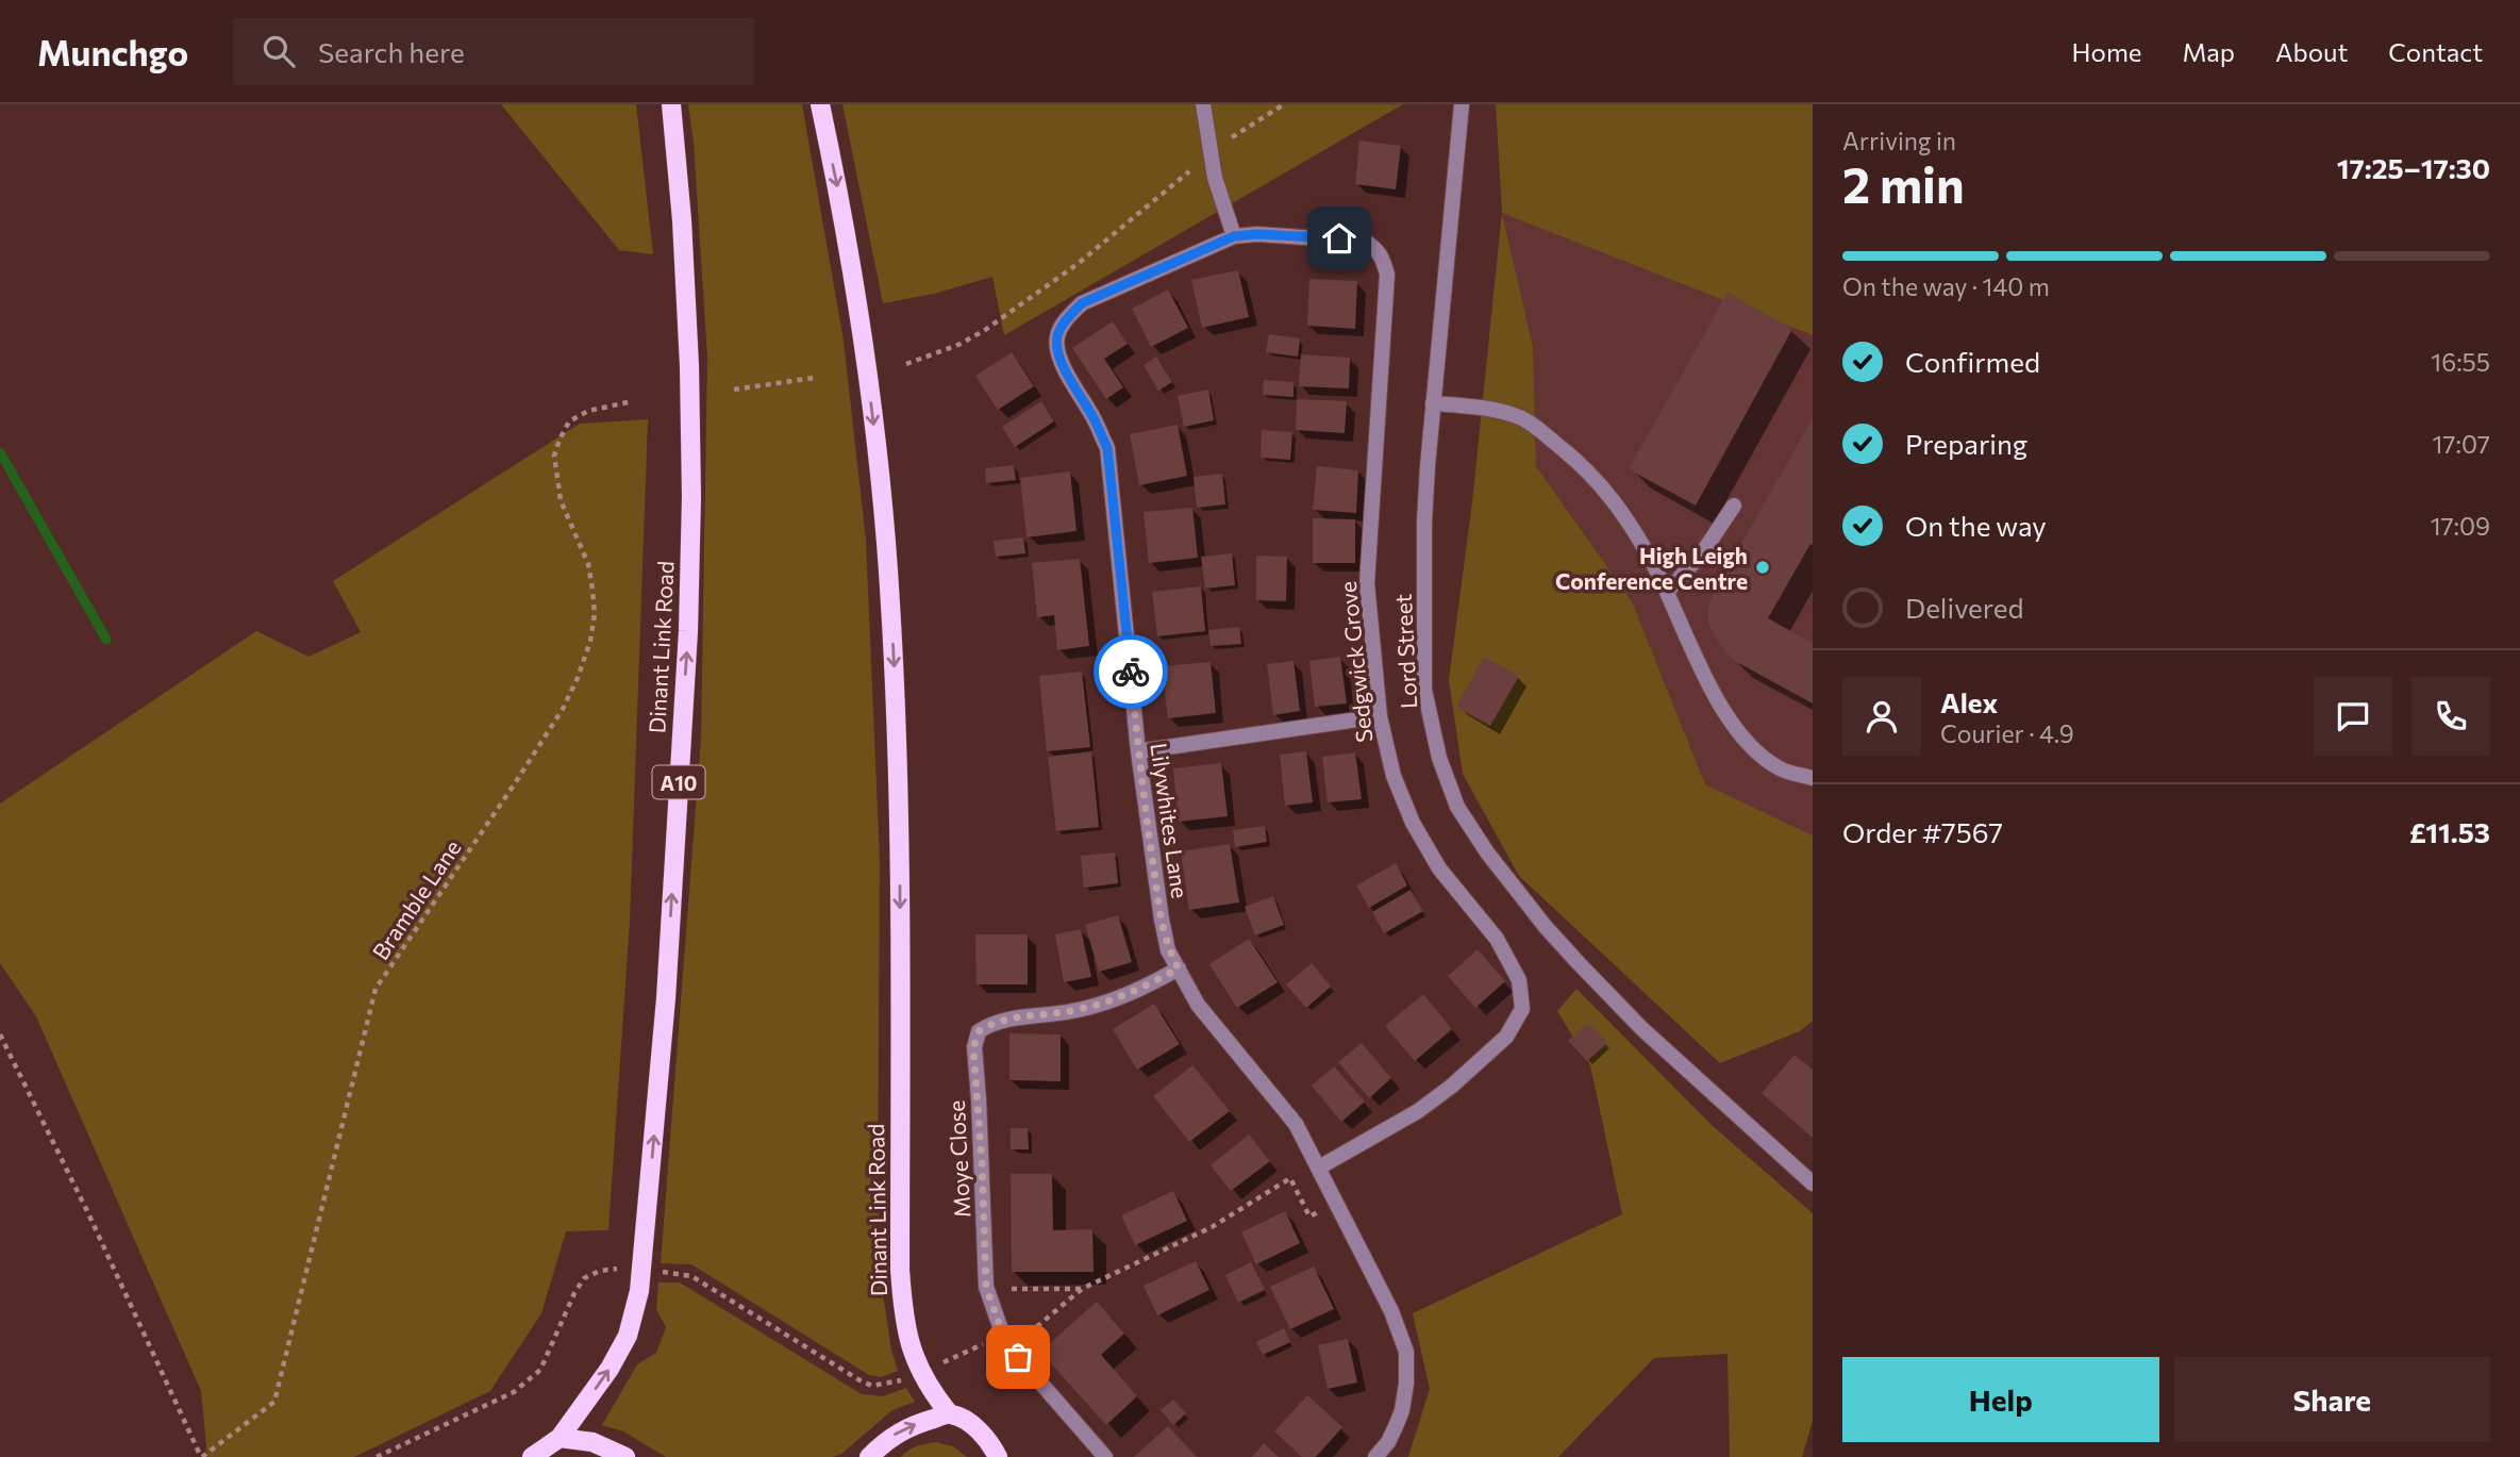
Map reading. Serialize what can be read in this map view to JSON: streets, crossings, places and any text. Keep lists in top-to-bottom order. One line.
{"streets":{"main road":["Dinant Link Road","A10"],"street":["Lord Street","Sedgwick Grove","Lilywhites Lane","Moye Close"],"path":["Bramble Lane"]},"crossings":[["Sedgwick Grove","Lilywhites Lane"],["Lilywhites Lane","Moye Close"]],"places":["High Leigh Conference Centre"],"page":{"header":"Munchgo","search":"Search here","nav":["Home","Map","About","Contact"],"heading":["2 min","Arriving in","17:25–17:30"],"panel":["Alex","Courier · 4.9","Order #7567","£11.53"],"bar":"On the way · 140 m","list":[["Confirmed","16:55"],["Preparing","17:07"],["On the way","17:09"],"Delivered"],"buttons":["Help","Share"]}}
